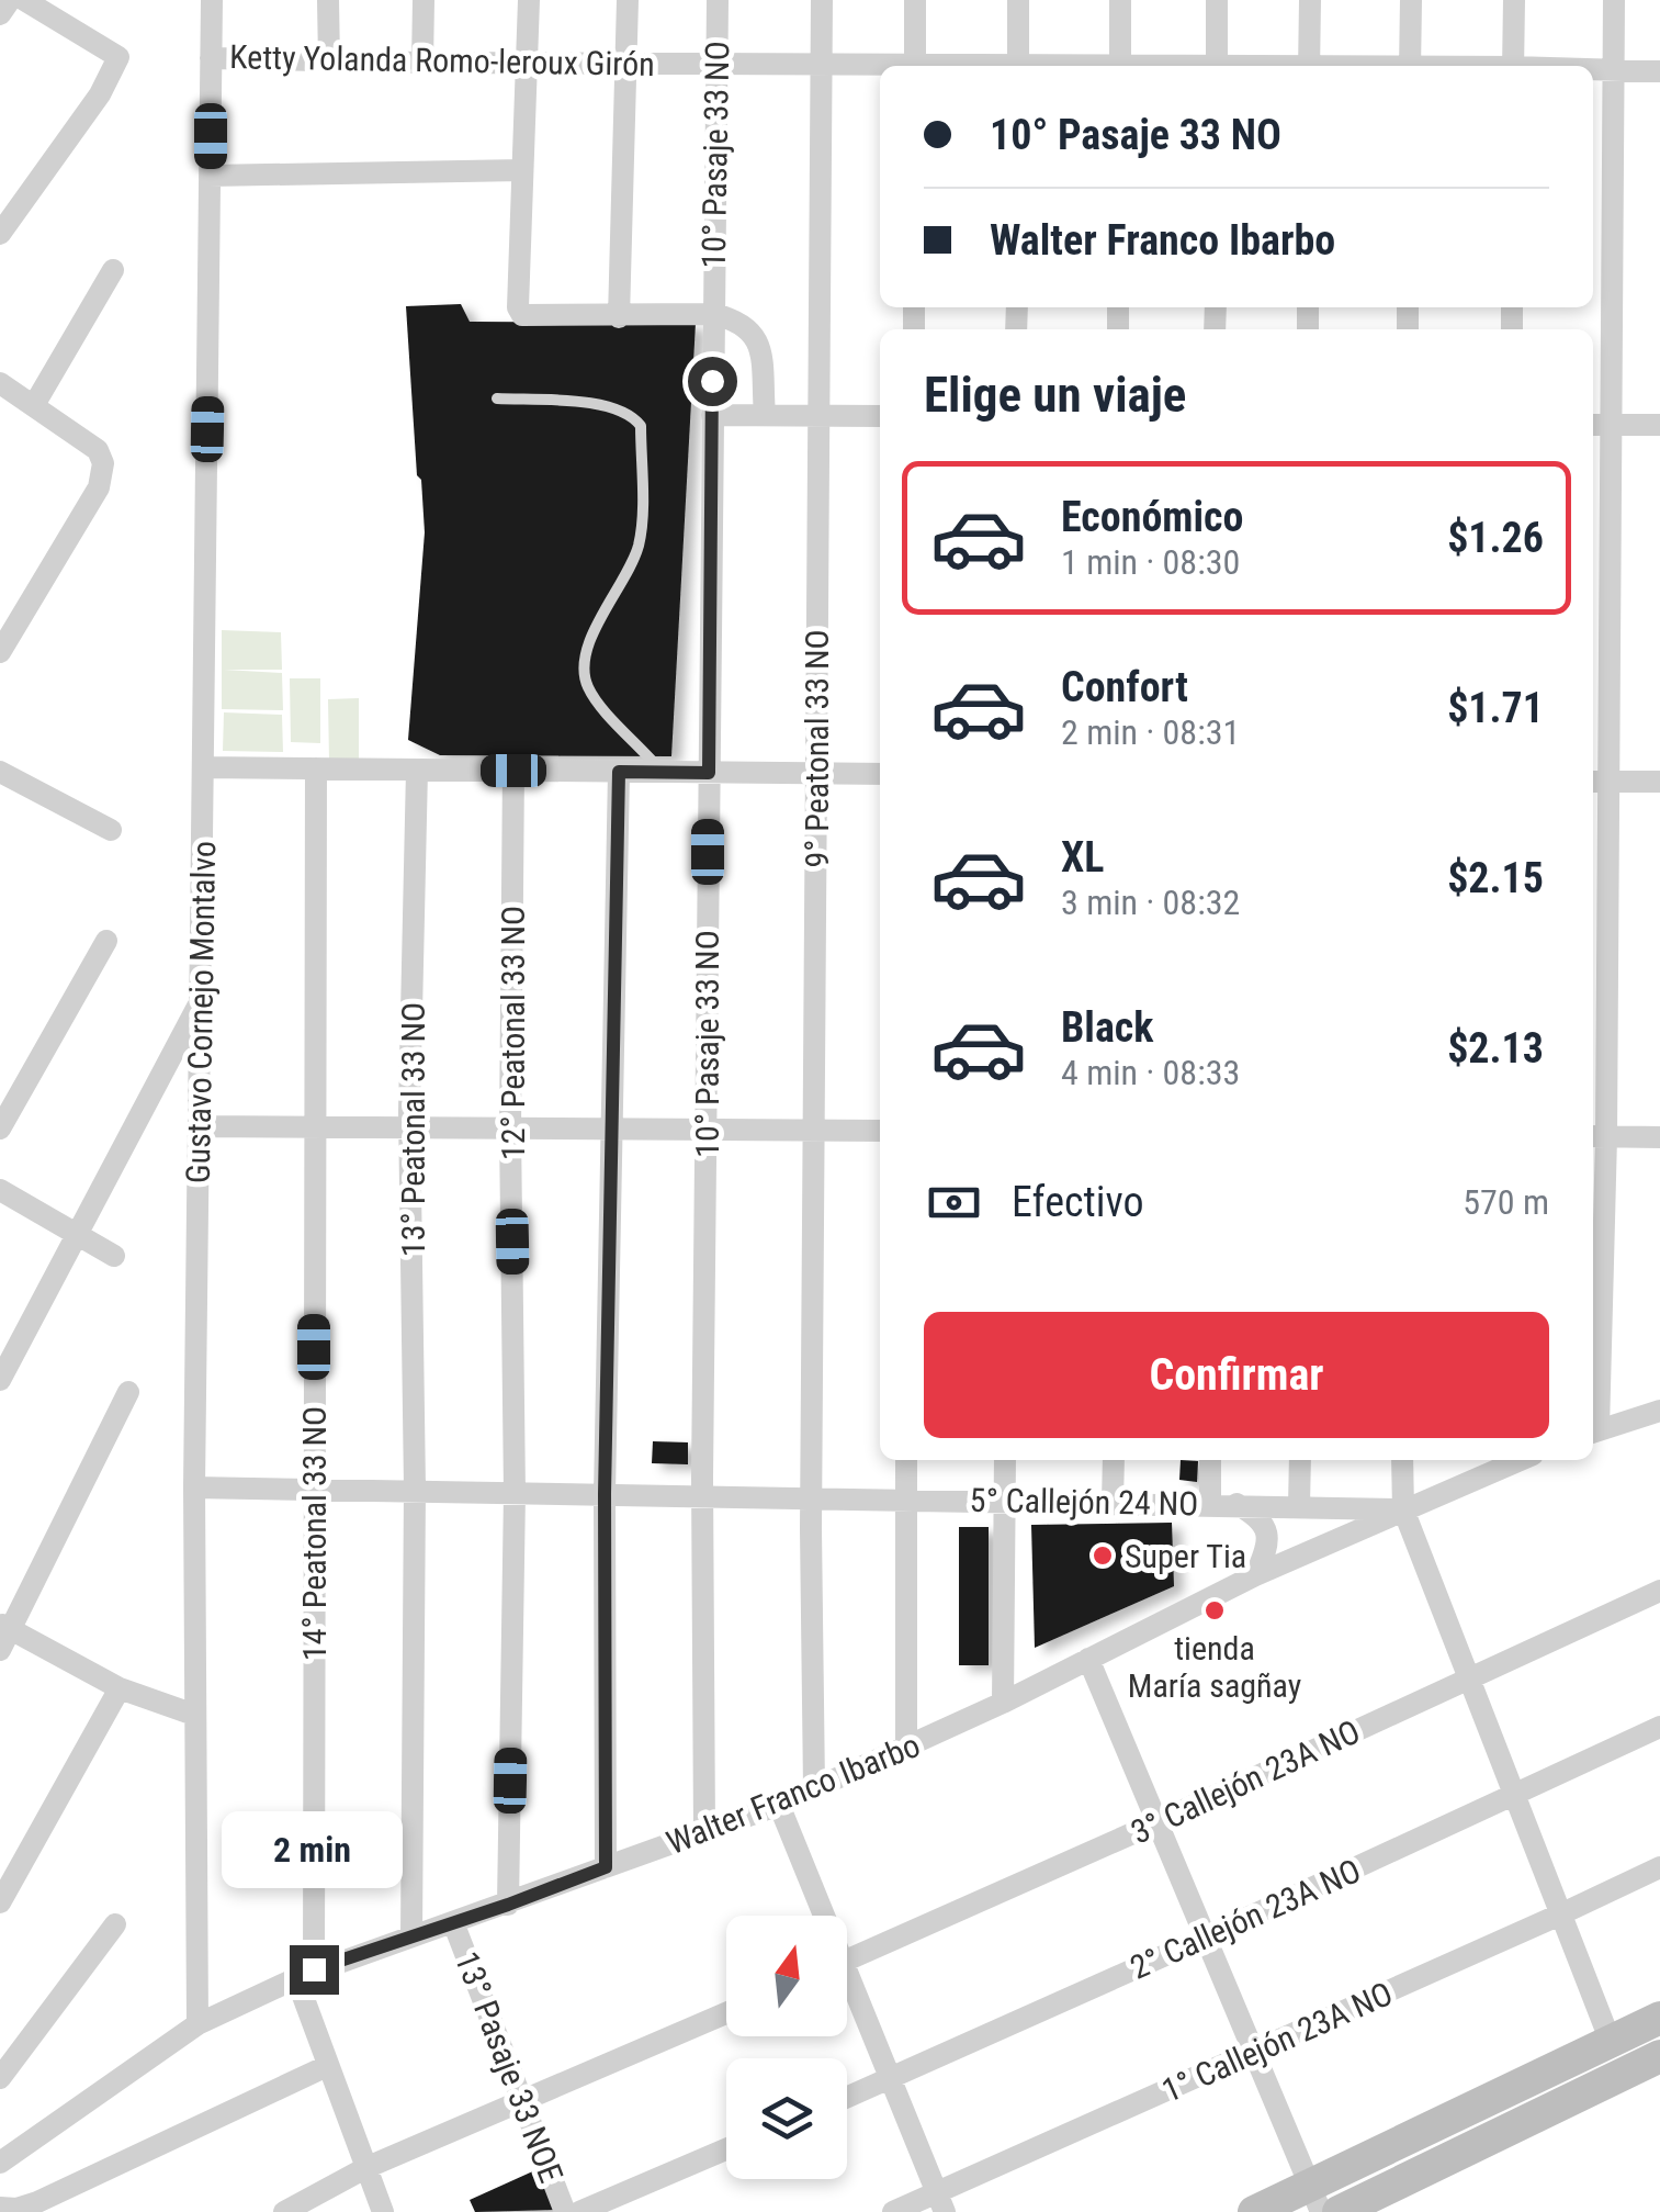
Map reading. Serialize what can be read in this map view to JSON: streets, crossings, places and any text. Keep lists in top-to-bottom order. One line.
{"streets":{"street":["Ketty Yolanda Romo-leroux Girón","10° Pasaje 33 NO","9° Peatonal 33 NO","Gustavo Cornejo Montalvo","12° Peatonal 33 NO","13° Peatonal 33 NO","5° Callejón 24 NO","14° Peatonal 33 NO","3° Callejón 23A NO","Walter Franco Ibarbo","2° Callejón 23A NO","1° Callejón 23A NO","13° Pasaje 33 NOE"]},"crossings":[["Ketty Yolanda Romo-leroux Girón","10° Pasaje 33 NO"],["Ketty Yolanda Romo-leroux Girón","9° Peatonal 33 NO"],["Ketty Yolanda Romo-leroux Girón","Gustavo Cornejo Montalvo"],["10° Pasaje 33 NO","5° Callejón 24 NO"],["10° Pasaje 33 NO","Walter Franco Ibarbo"],["9° Peatonal 33 NO","5° Callejón 24 NO"],["9° Peatonal 33 NO","Walter Franco Ibarbo"],["Gustavo Cornejo Montalvo","5° Callejón 24 NO"],["Gustavo Cornejo Montalvo","Walter Franco Ibarbo"],["12° Peatonal 33 NO","5° Callejón 24 NO"],["12° Peatonal 33 NO","Walter Franco Ibarbo"],["13° Peatonal 33 NO","5° Callejón 24 NO"],["13° Peatonal 33 NO","Walter Franco Ibarbo"],["5° Callejón 24 NO","14° Peatonal 33 NO"],["5° Callejón 24 NO","Walter Franco Ibarbo"],["14° Peatonal 33 NO","Walter Franco Ibarbo"],["Walter Franco Ibarbo","13° Pasaje 33 NOE"]],"places":["Super Tia","tienda María sagñay"],"north":"top","page":{"banner":["10° Pasaje 33 NO","Walter Franco Ibarbo"],"heading":"Elige un viaje","list":[{"name":"Económico","note":"1 min · 08:30","value":"$1.26"},{"name":"Confort","note":"2 min · 08:31","value":"$1.71"},{"name":"XL","note":"3 min · 08:32","value":"$2.15"},{"name":"Black","note":"4 min · 08:33","value":"$2.13"}],"pay":["Efectivo","570 m"],"buttons":"Confirmar","bubble":"2 min"}}
